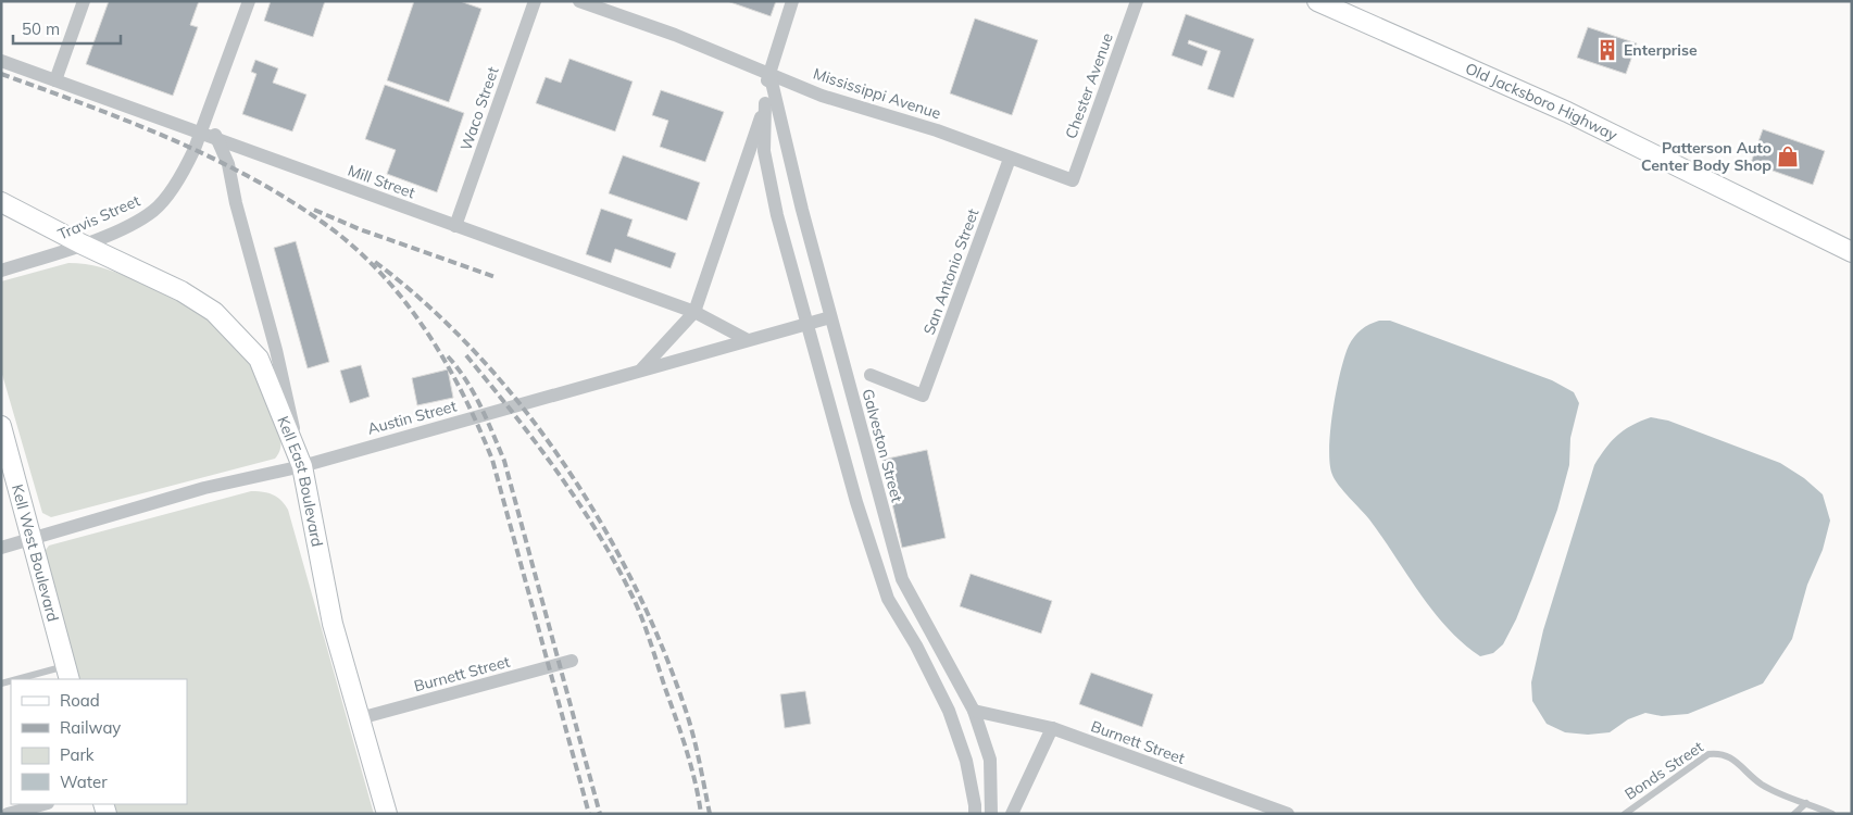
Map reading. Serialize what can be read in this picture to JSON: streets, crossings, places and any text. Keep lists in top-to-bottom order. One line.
{"streets":{"main road":["Old Jacksboro Highway","Kell East Boulevard","Kell West Boulevard"],"street":["Chester Avenue","Mississippi Avenue","Waco Street","Mill Street","Travis Street","San Antonio Street","Austin Street","Galveston Street","Burnett Street"],"lane":["Bonds Street"]},"crossings":[["Chester Avenue","Mississippi Avenue"],["Mississippi Avenue","San Antonio Street"],["Mississippi Avenue","Galveston Street"],["Waco Street","Mill Street"],["Mill Street","Travis Street"],["Mill Street","Austin Street"],["Travis Street","Kell East Boulevard"],["Austin Street","Galveston Street"],["Austin Street","Kell East Boulevard"],["Austin Street","Kell West Boulevard"],["Galveston Street","Burnett Street"],["Kell East Boulevard","Burnett Street"]],"places":{"building":["Enterprise"],"shop":["Patterson Auto Center Body Shop"]},"legend":["Road","Railway","Park","Water"],"scale_bar":"50 m"}
